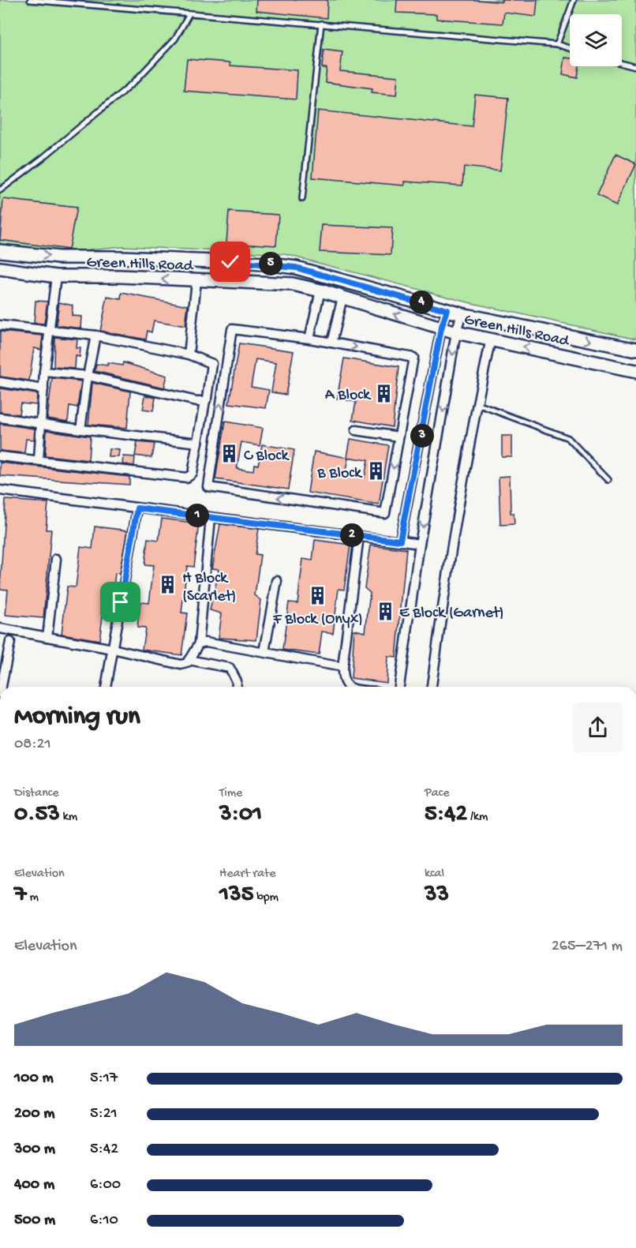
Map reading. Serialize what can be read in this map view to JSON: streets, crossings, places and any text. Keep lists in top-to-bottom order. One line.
{"streets":{"street":["Green Hills Road"]},"places":{"building":["A Block","C Block","B Block","H Block (Scarlet)","F Block (Onyx)","E Block (Garnet)"]},"page":{"pins":["5","4","3","1","2"],"heading":["Morning run","08:21"],"stats":[["Distance","0.53 km"],["Time","3:01"],["Pace","5:42 /km"],["Elevation","7 m"],["Heart rate","135 bpm"],["kcal","33"]],"chart":["Elevation","265–271 m"],"list":[{"name":"100 m","note":"5:17"},{"name":"200 m","note":"5:21"},{"name":"300 m","note":"5:42"},{"name":"400 m","note":"6:00"},{"name":"500 m","note":"6:10"}]}}
